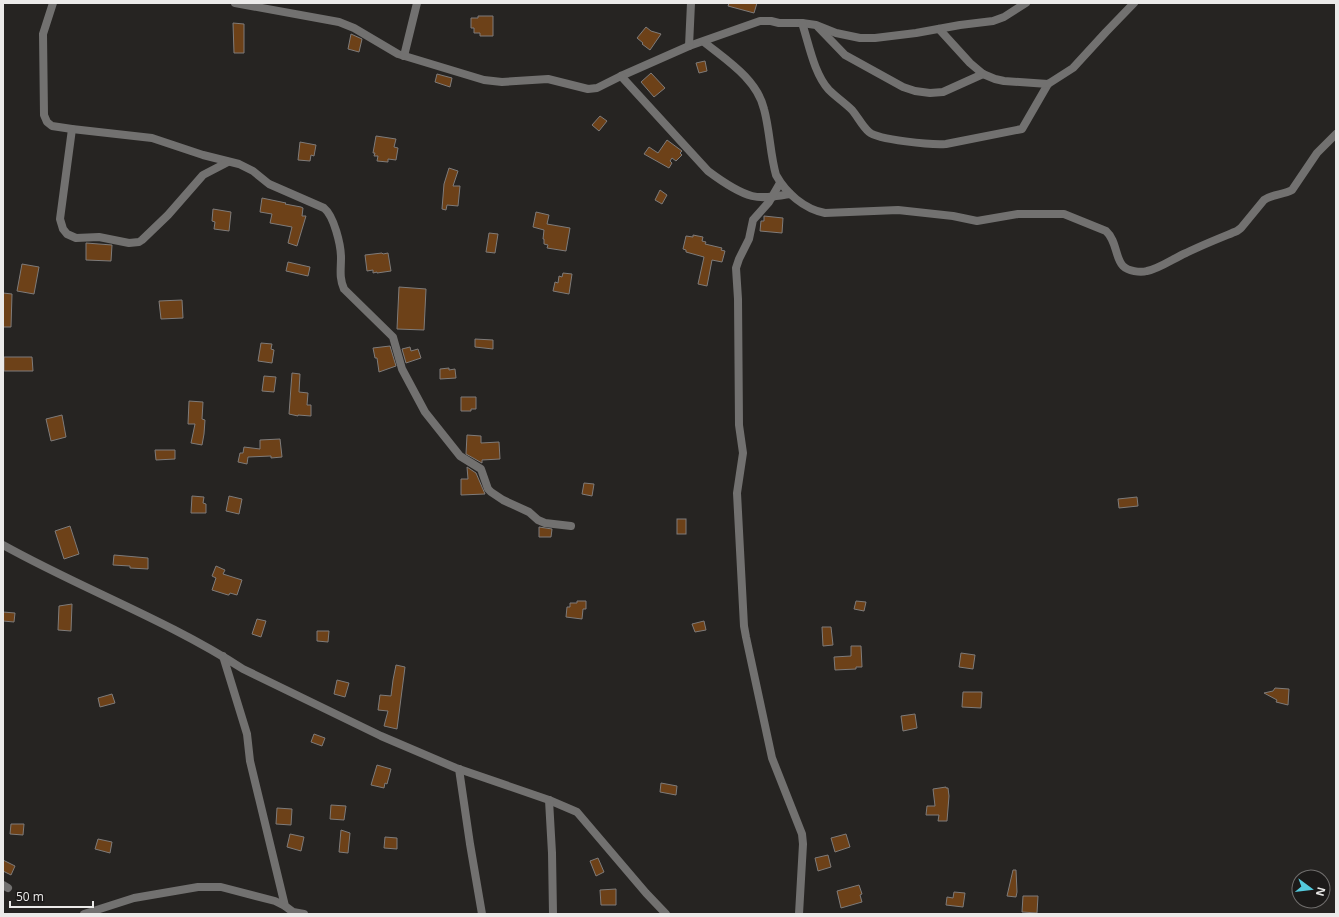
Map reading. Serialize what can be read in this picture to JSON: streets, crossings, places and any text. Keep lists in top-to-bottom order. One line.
{"scale_bar":"50 m","north":"right"}
